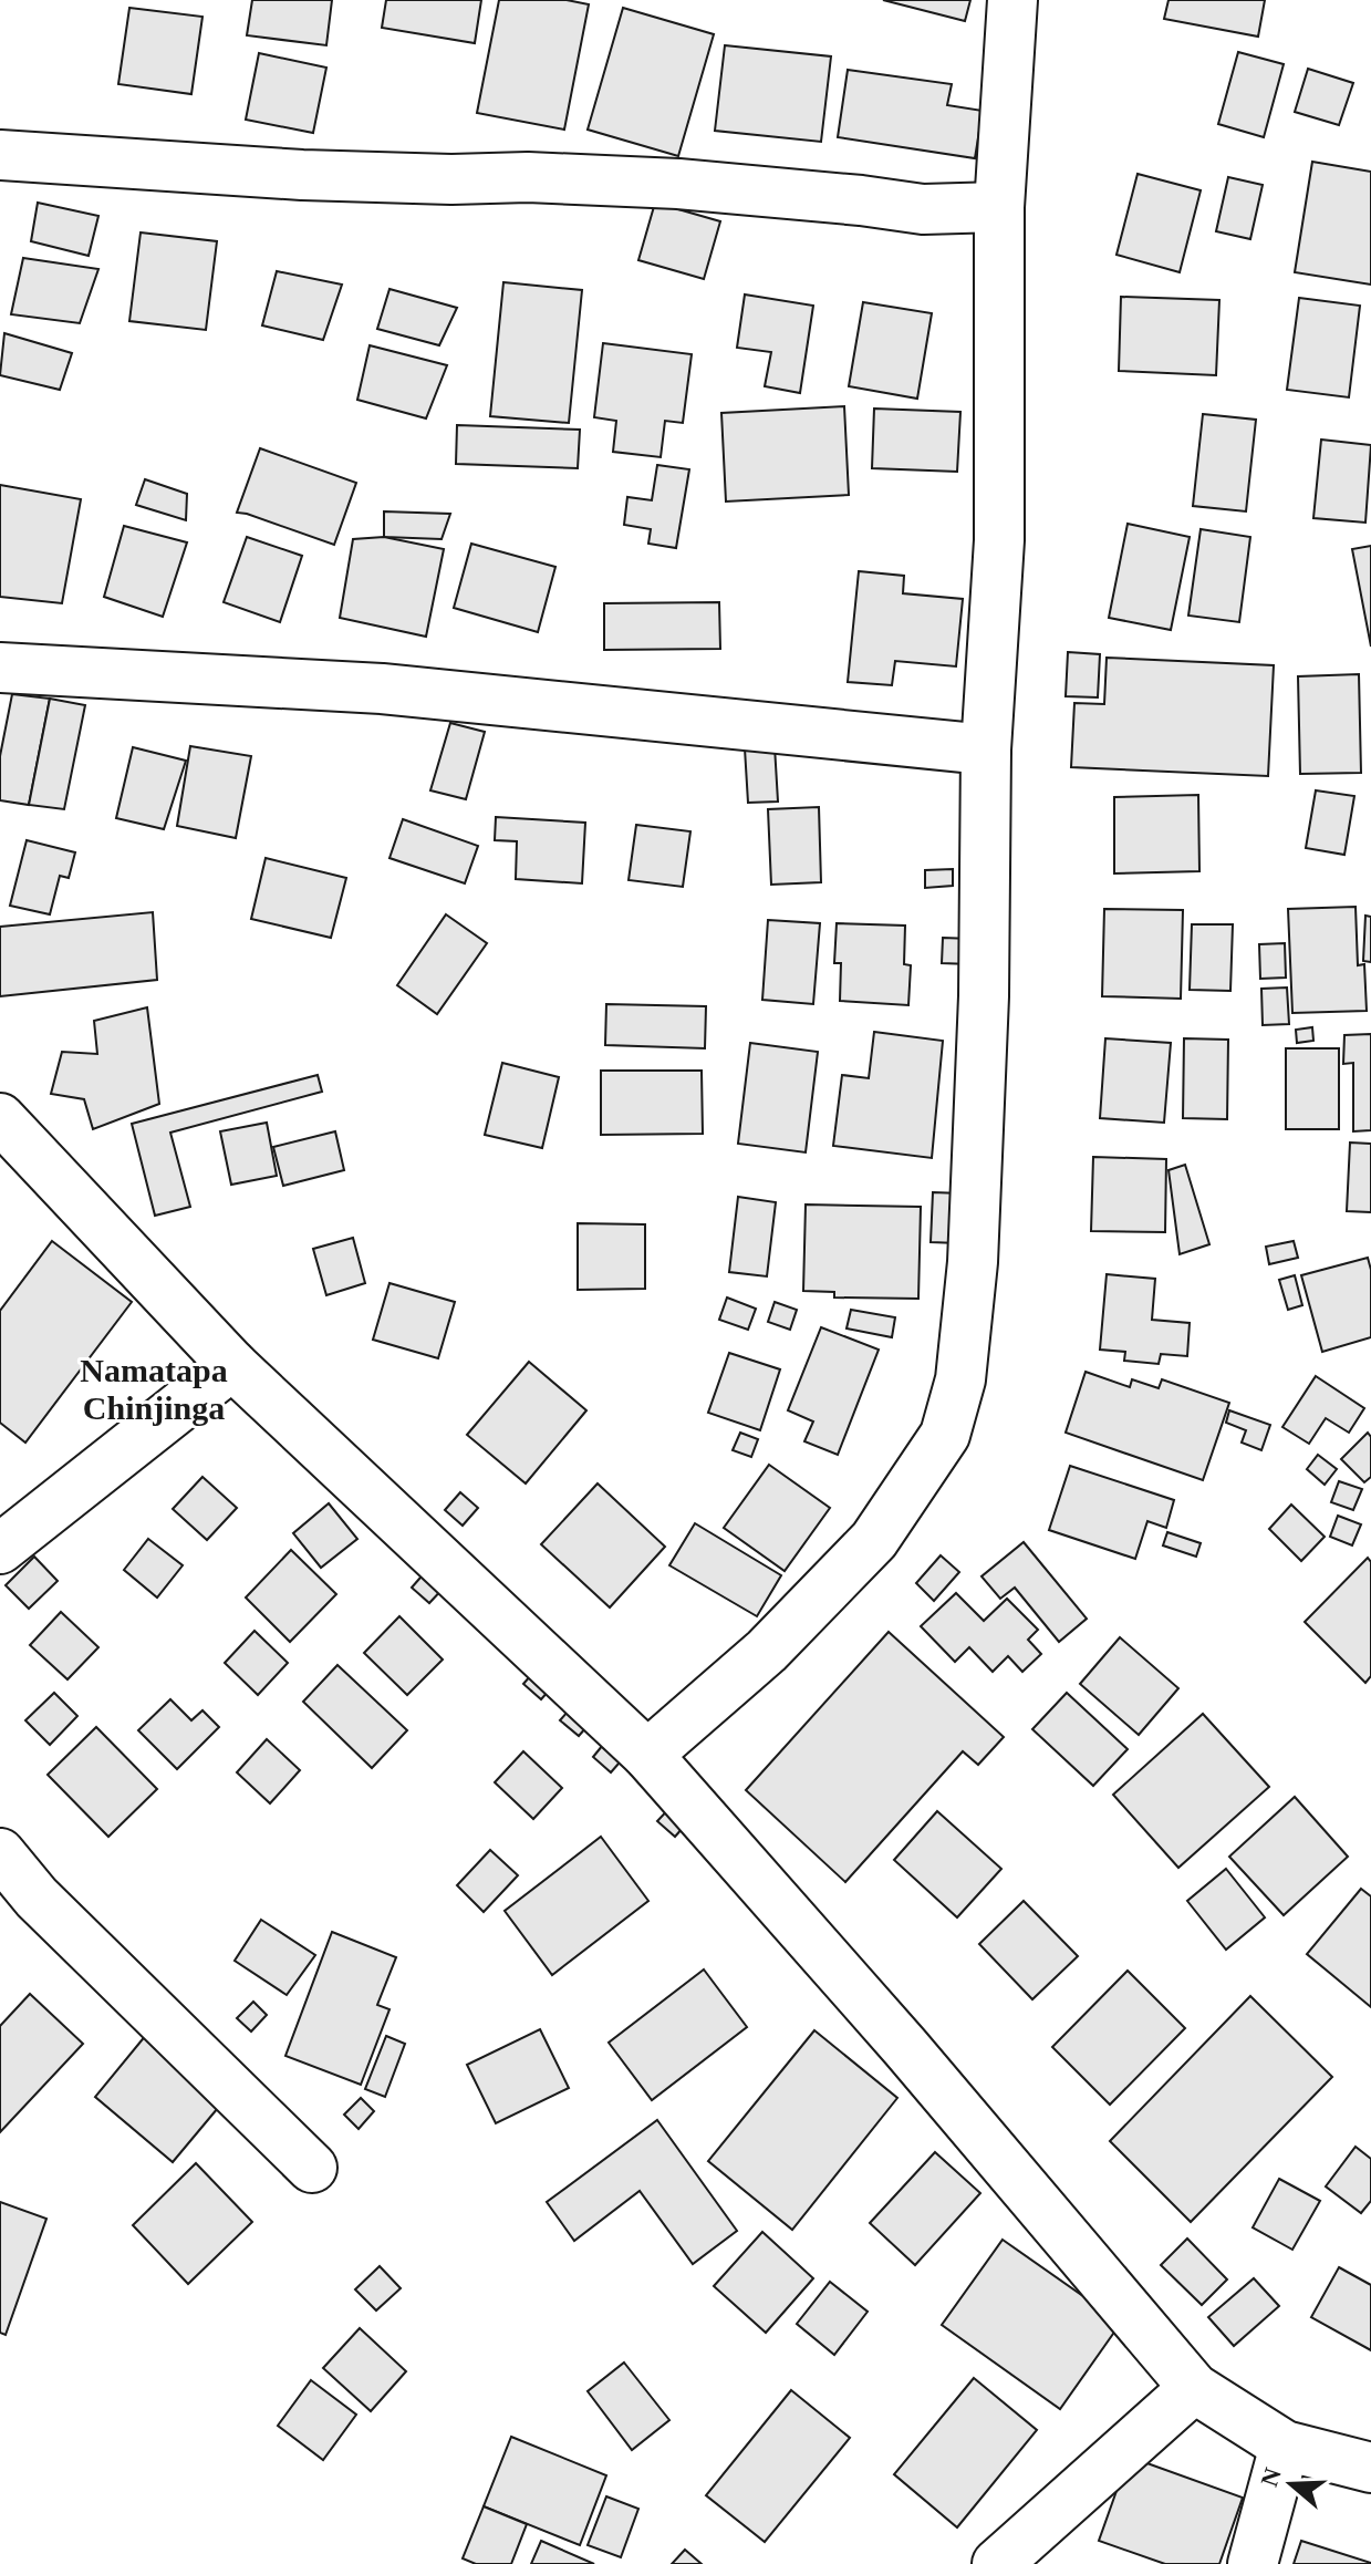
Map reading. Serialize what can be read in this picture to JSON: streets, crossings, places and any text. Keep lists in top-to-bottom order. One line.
{"districts":["Namatapa Chinjinga"],"north":"left"}
